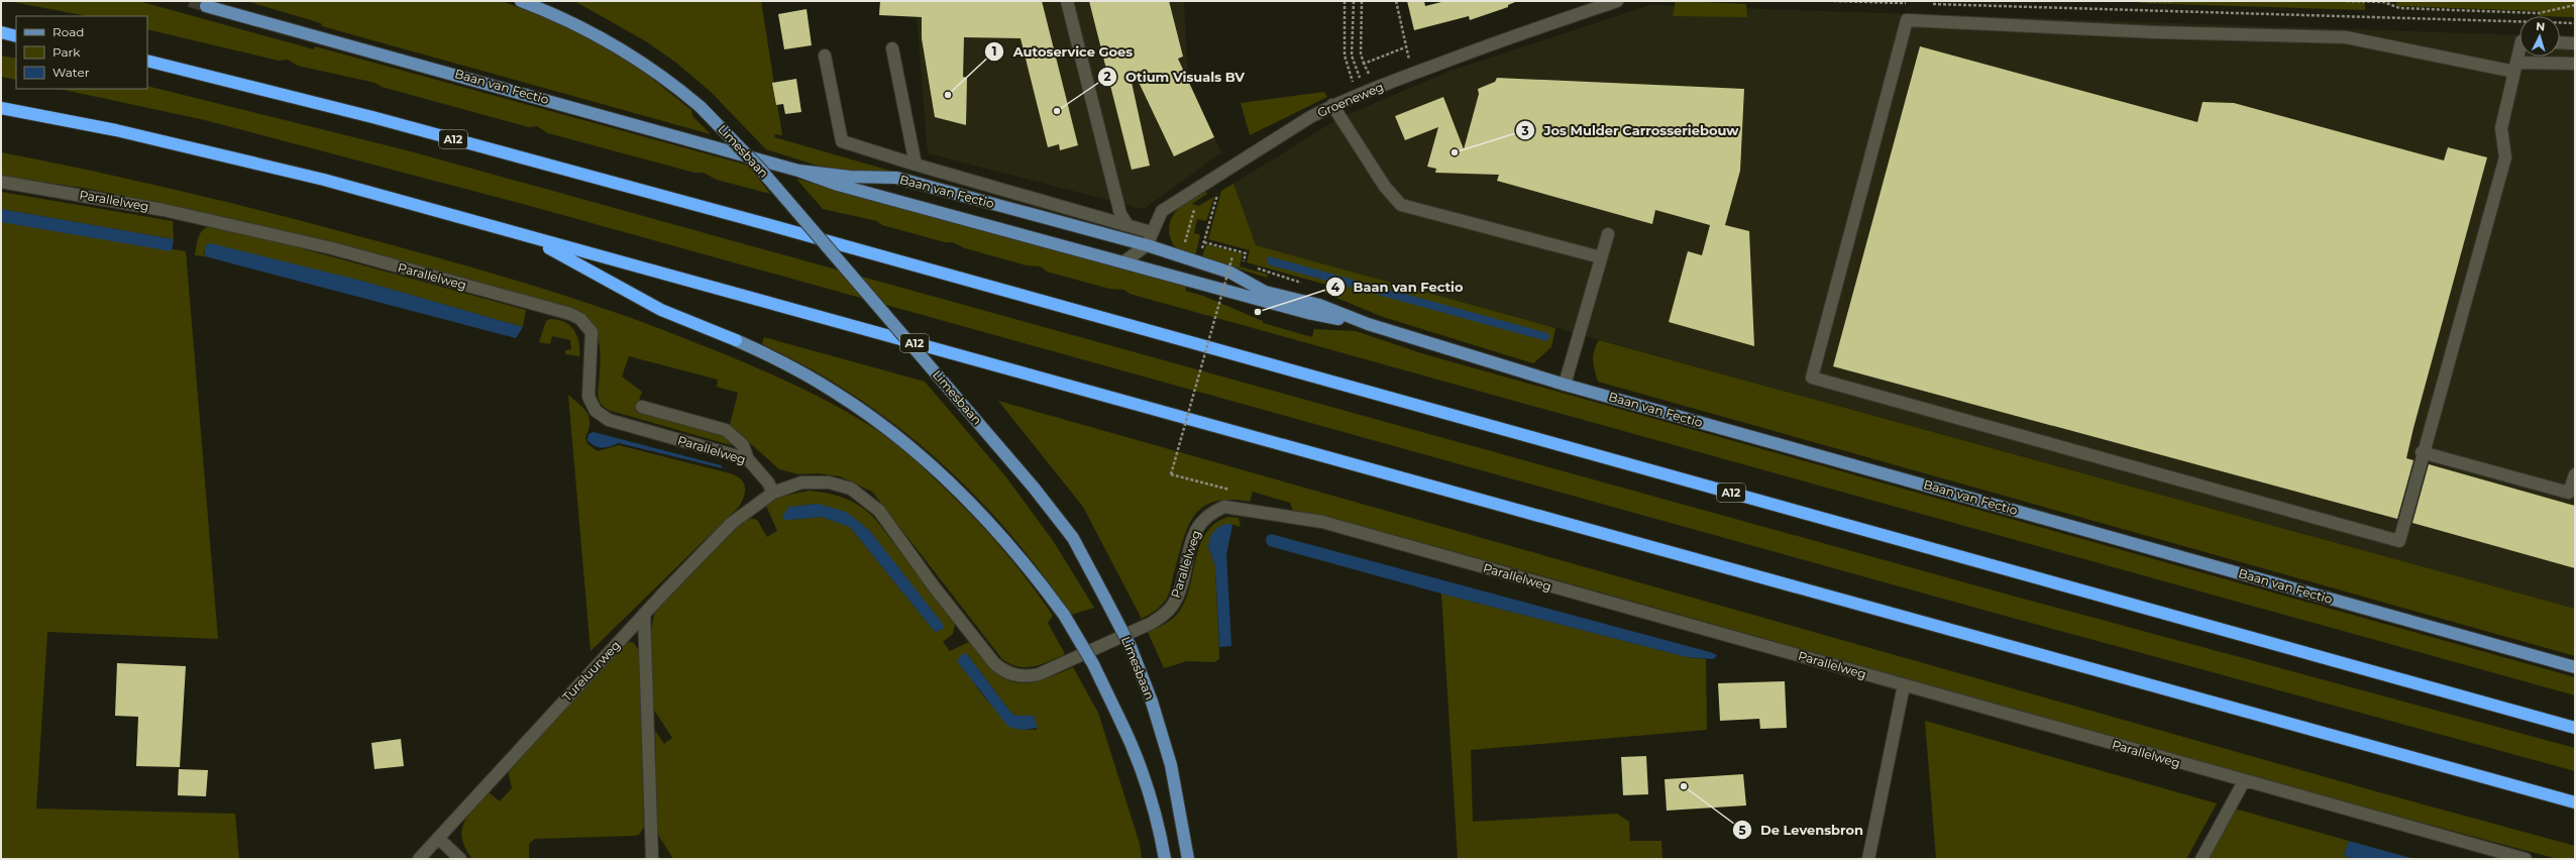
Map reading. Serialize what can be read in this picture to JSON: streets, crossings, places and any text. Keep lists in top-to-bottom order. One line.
{"streets":{"highway":["A12"],"main road":["Baan van Fectio","Limesbaan"],"street":["Groeneweg","Parallelweg","Tureluurweg"]},"crossings":[["Baan van Fectio","Groeneweg"],["Parallelweg","Tureluurweg"]],"places":["Autoservice Goes","Otium Visuals BV","Jos Mulder Carrosseriebouw","Baan van Fectio","De Levensbron"],"legend":["Road","Park","Water"],"north":"top"}
